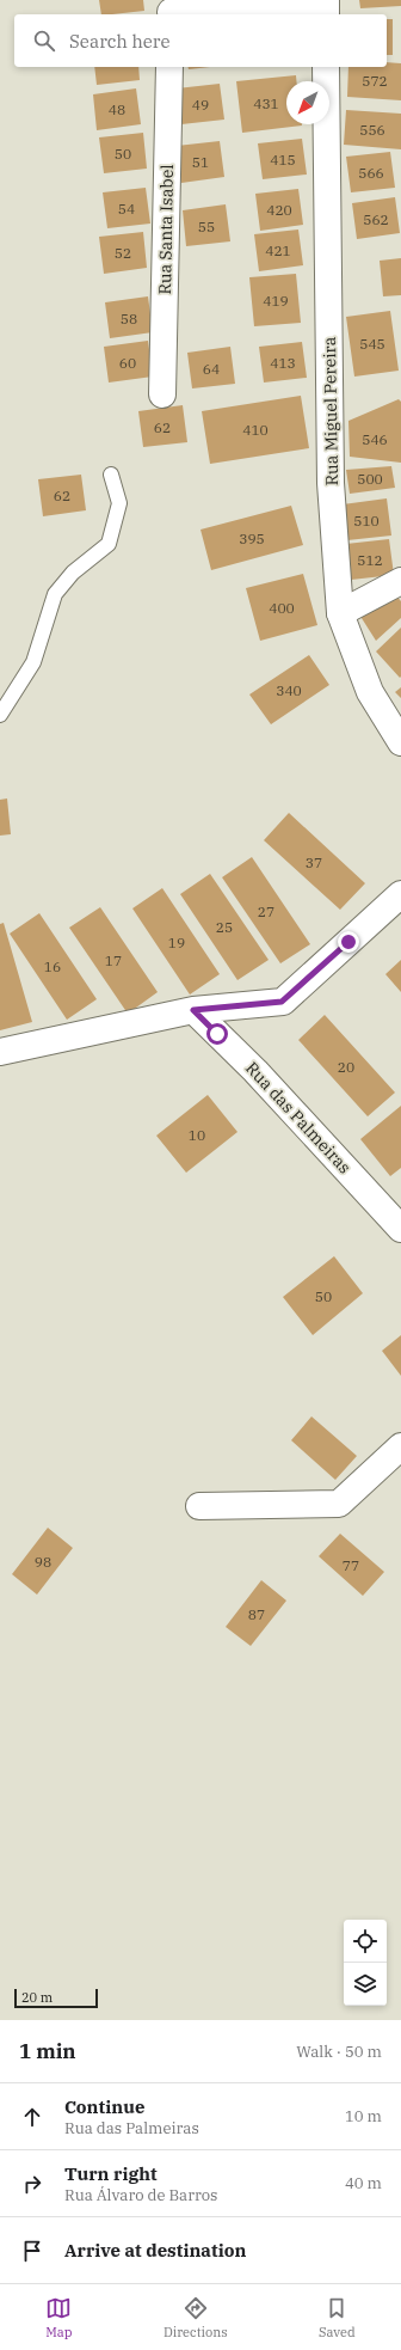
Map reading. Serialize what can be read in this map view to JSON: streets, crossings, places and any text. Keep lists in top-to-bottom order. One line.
{"streets":{"street":["Rua Santa Isabel","Rua Miguel Pereira","Rua das Palmeiras"]},"house_numbers":["572","431","49","48","556","50","415","51","566","54","420","562","55","421","52","419","58","545","60","413","64","62","410","546","500","62","510","395","512","400","340","37","27","25","19","17","16","20","10","50","98","77","87"],"scale_bar":"20 m","north":"bottom left","page":{"search":"Search here","scale":"20 m","heading":["1 min","Walk · 50 m"],"list":[["Continue","Rua das Palmeiras","10 m"],["Turn right","Rua Álvaro de Barros","40 m"],"Arrive at destination"],"nav":["Map","Directions","Saved"]}}
